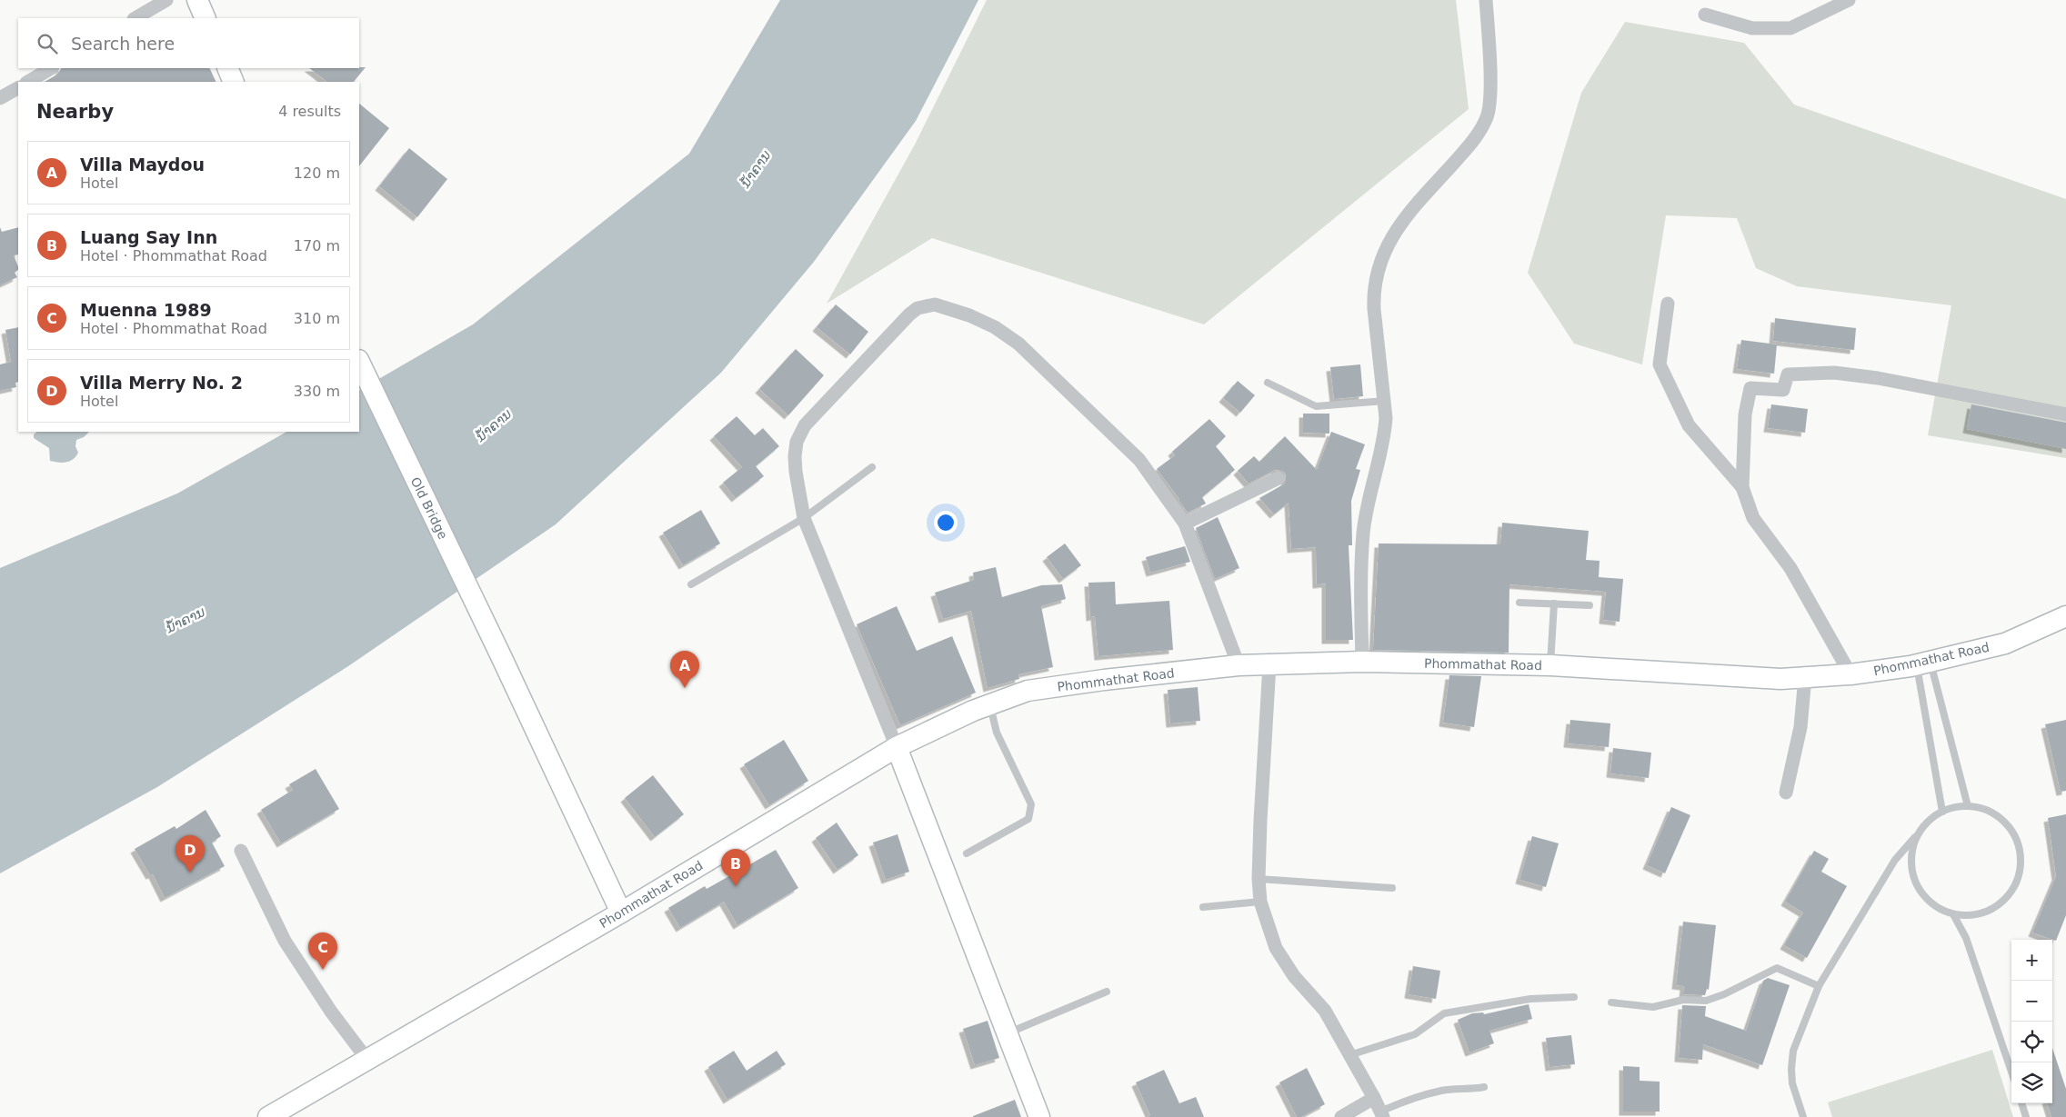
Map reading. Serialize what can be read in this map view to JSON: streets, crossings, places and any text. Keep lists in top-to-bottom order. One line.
{"streets":{"street":["Old Bridge","Phommathat Road"]},"crossings":[["Old Bridge","Phommathat Road"]],"water":["ນ້ຳຄານ"],"page":{"search":"Search here","heading":["Nearby","4 results"],"list":[{"mark":"A","name":"Villa Maydou","note":"Hotel","value":"120 m"},{"mark":"B","name":"Luang Say Inn","note":"Hotel · Phommathat Road","value":"170 m"},{"mark":"C","name":"Muenna 1989","note":"Hotel · Phommathat Road","value":"310 m"},{"mark":"D","name":"Villa Merry No. 2","note":"Hotel","value":"330 m"}],"pins":["A","D","B","C"],"map_buttons":["+","−"]}}
